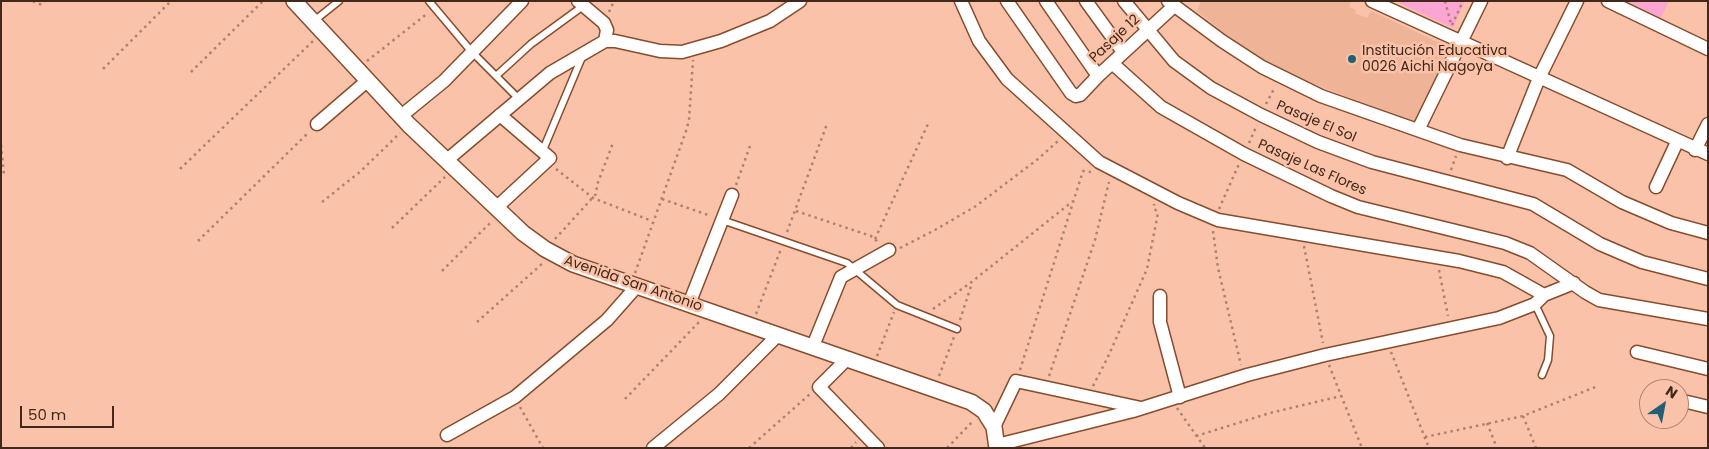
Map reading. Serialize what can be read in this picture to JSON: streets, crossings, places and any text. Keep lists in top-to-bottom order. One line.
{"streets":{"street":["Pasaje 12","Pasaje El Sol","Pasaje Las Flores","Avenida San Antonio"]},"crossings":[["Pasaje 12","Pasaje El Sol"],["Pasaje 12","Pasaje Las Flores"]],"places":["Institución Educativa 0026 Aichi Nagoya"],"scale_bar":"50 m","north":"top right"}
